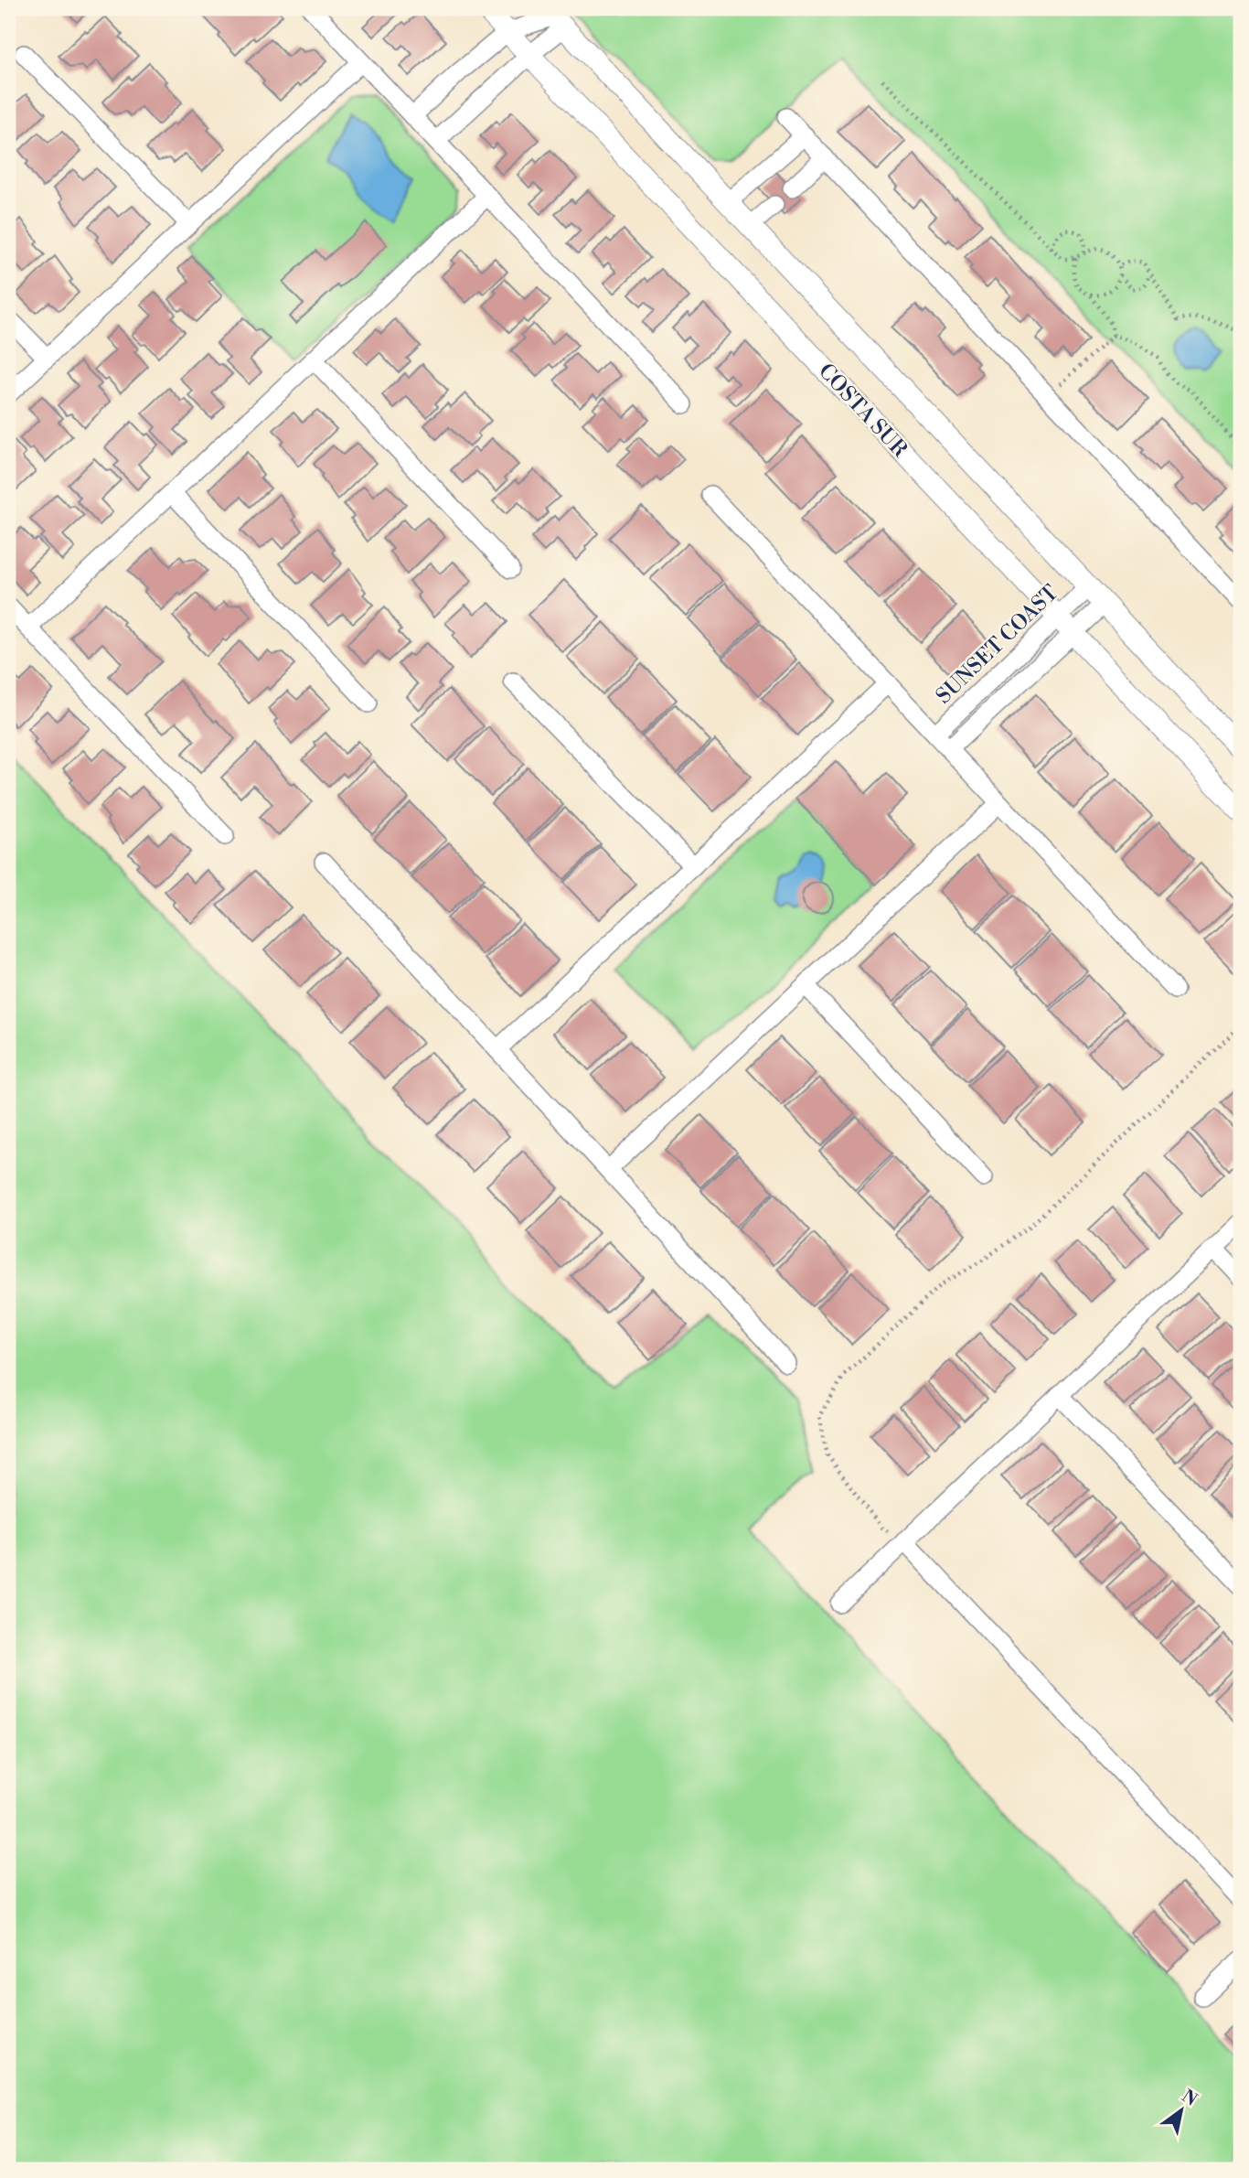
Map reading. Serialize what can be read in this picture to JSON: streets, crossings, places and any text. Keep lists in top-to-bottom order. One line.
{"streets":{"street":["COSTA SUR","SUNSET COAST"]},"crossings":[["COSTA SUR","SUNSET COAST"]],"north":"top right"}
